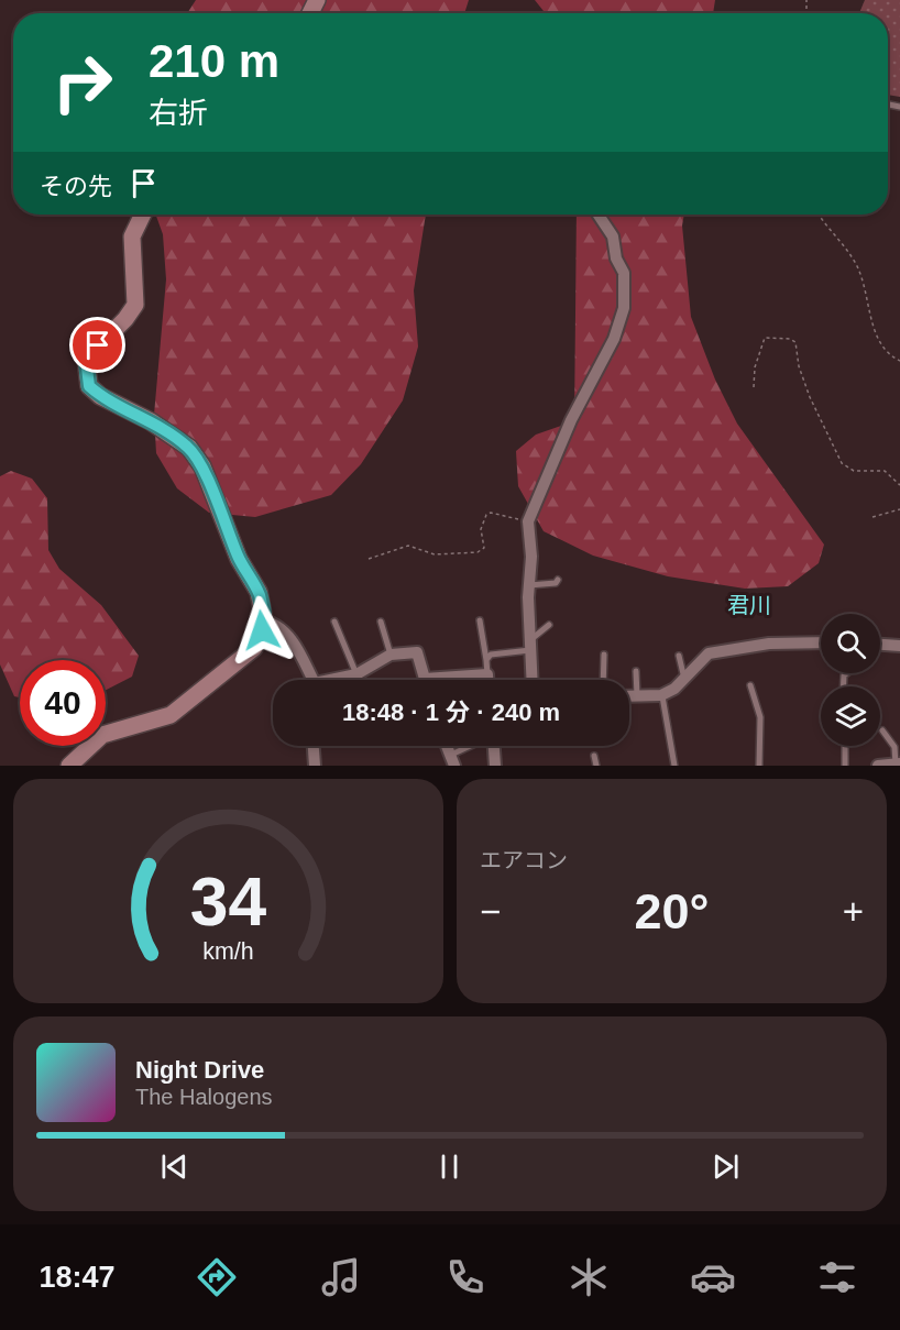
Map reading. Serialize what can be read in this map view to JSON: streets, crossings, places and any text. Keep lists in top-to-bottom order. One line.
{"districts":["君川"],"page":{"turn":["210 m","右折"],"then":"その先","limit":"40","trip":"18:48 · 1 分 · 240 m","tile":"エアコン","heat":["−","20°","+"],"song":["Night Drive","The Halogens"],"tabs":"18:47","gauge":["34","km/h"]}}
